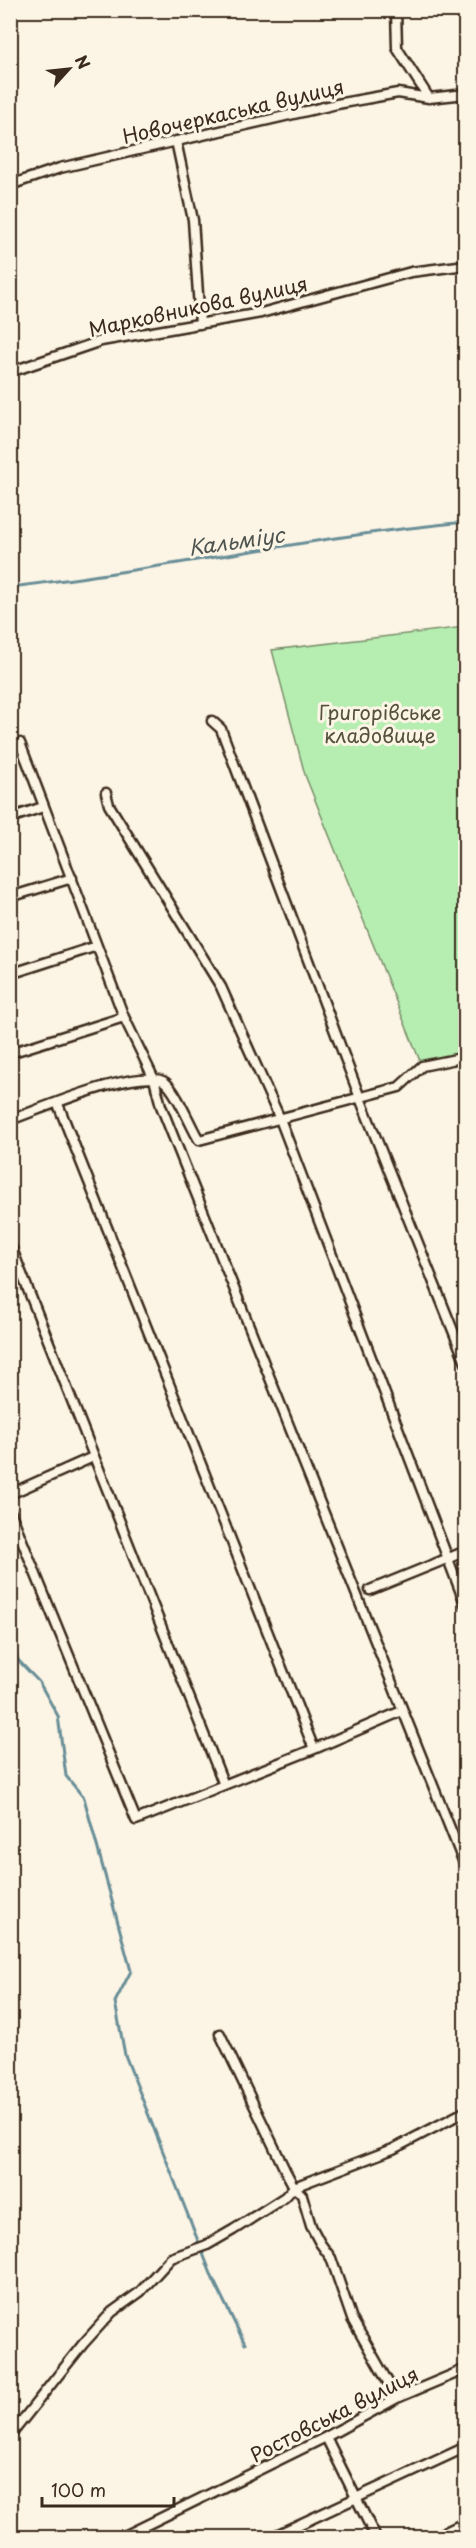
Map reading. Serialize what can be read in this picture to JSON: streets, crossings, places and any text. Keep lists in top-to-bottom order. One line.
{"streets":{"street":["Новочеркаська вулиця","Марковникова вулиця","Ростовська вулиця"]},"water":["Кальміус"],"parks":["Григорівське кладовище"],"scale_bar":"100 m","north":"top right"}
